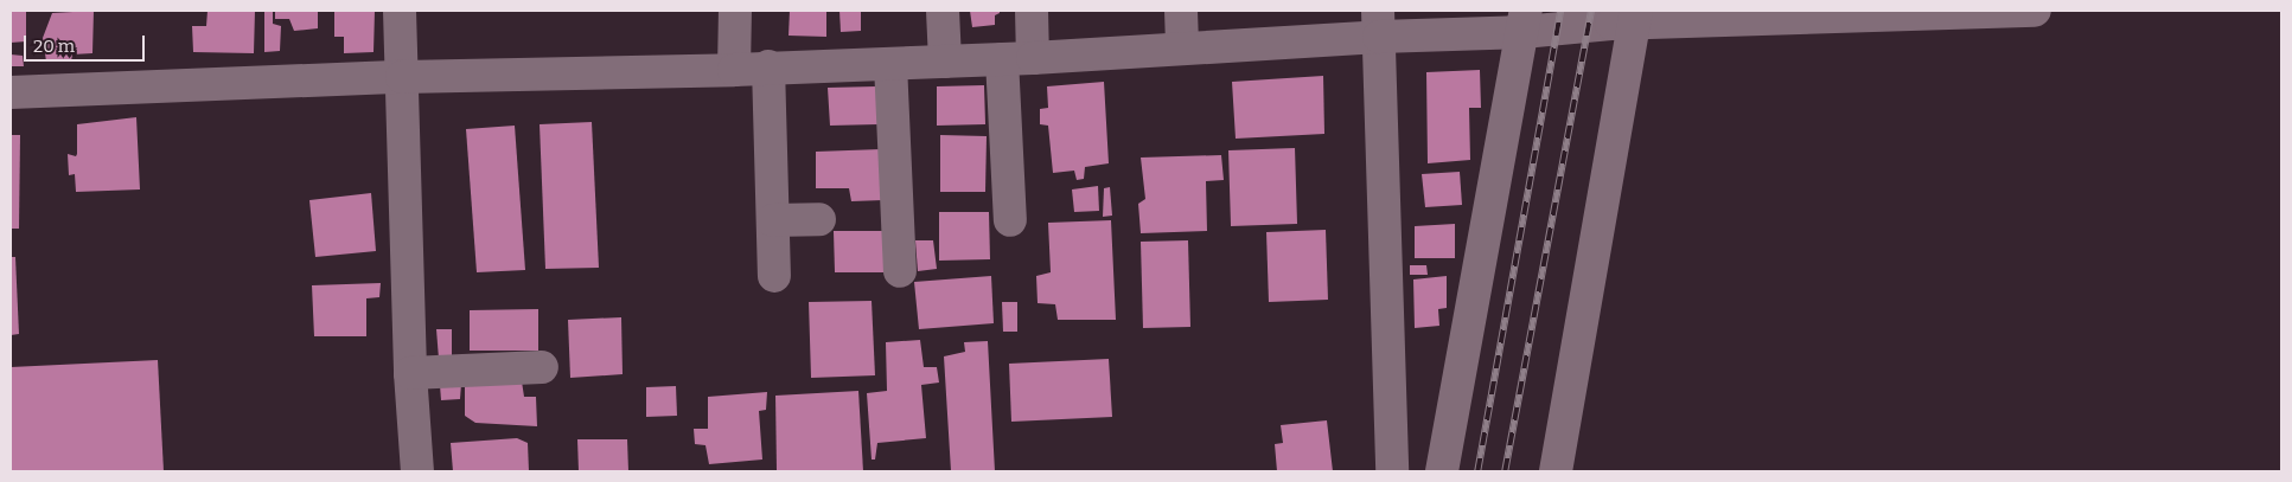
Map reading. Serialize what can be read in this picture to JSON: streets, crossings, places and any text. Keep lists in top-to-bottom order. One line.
{"scale_bar":"20 m"}
